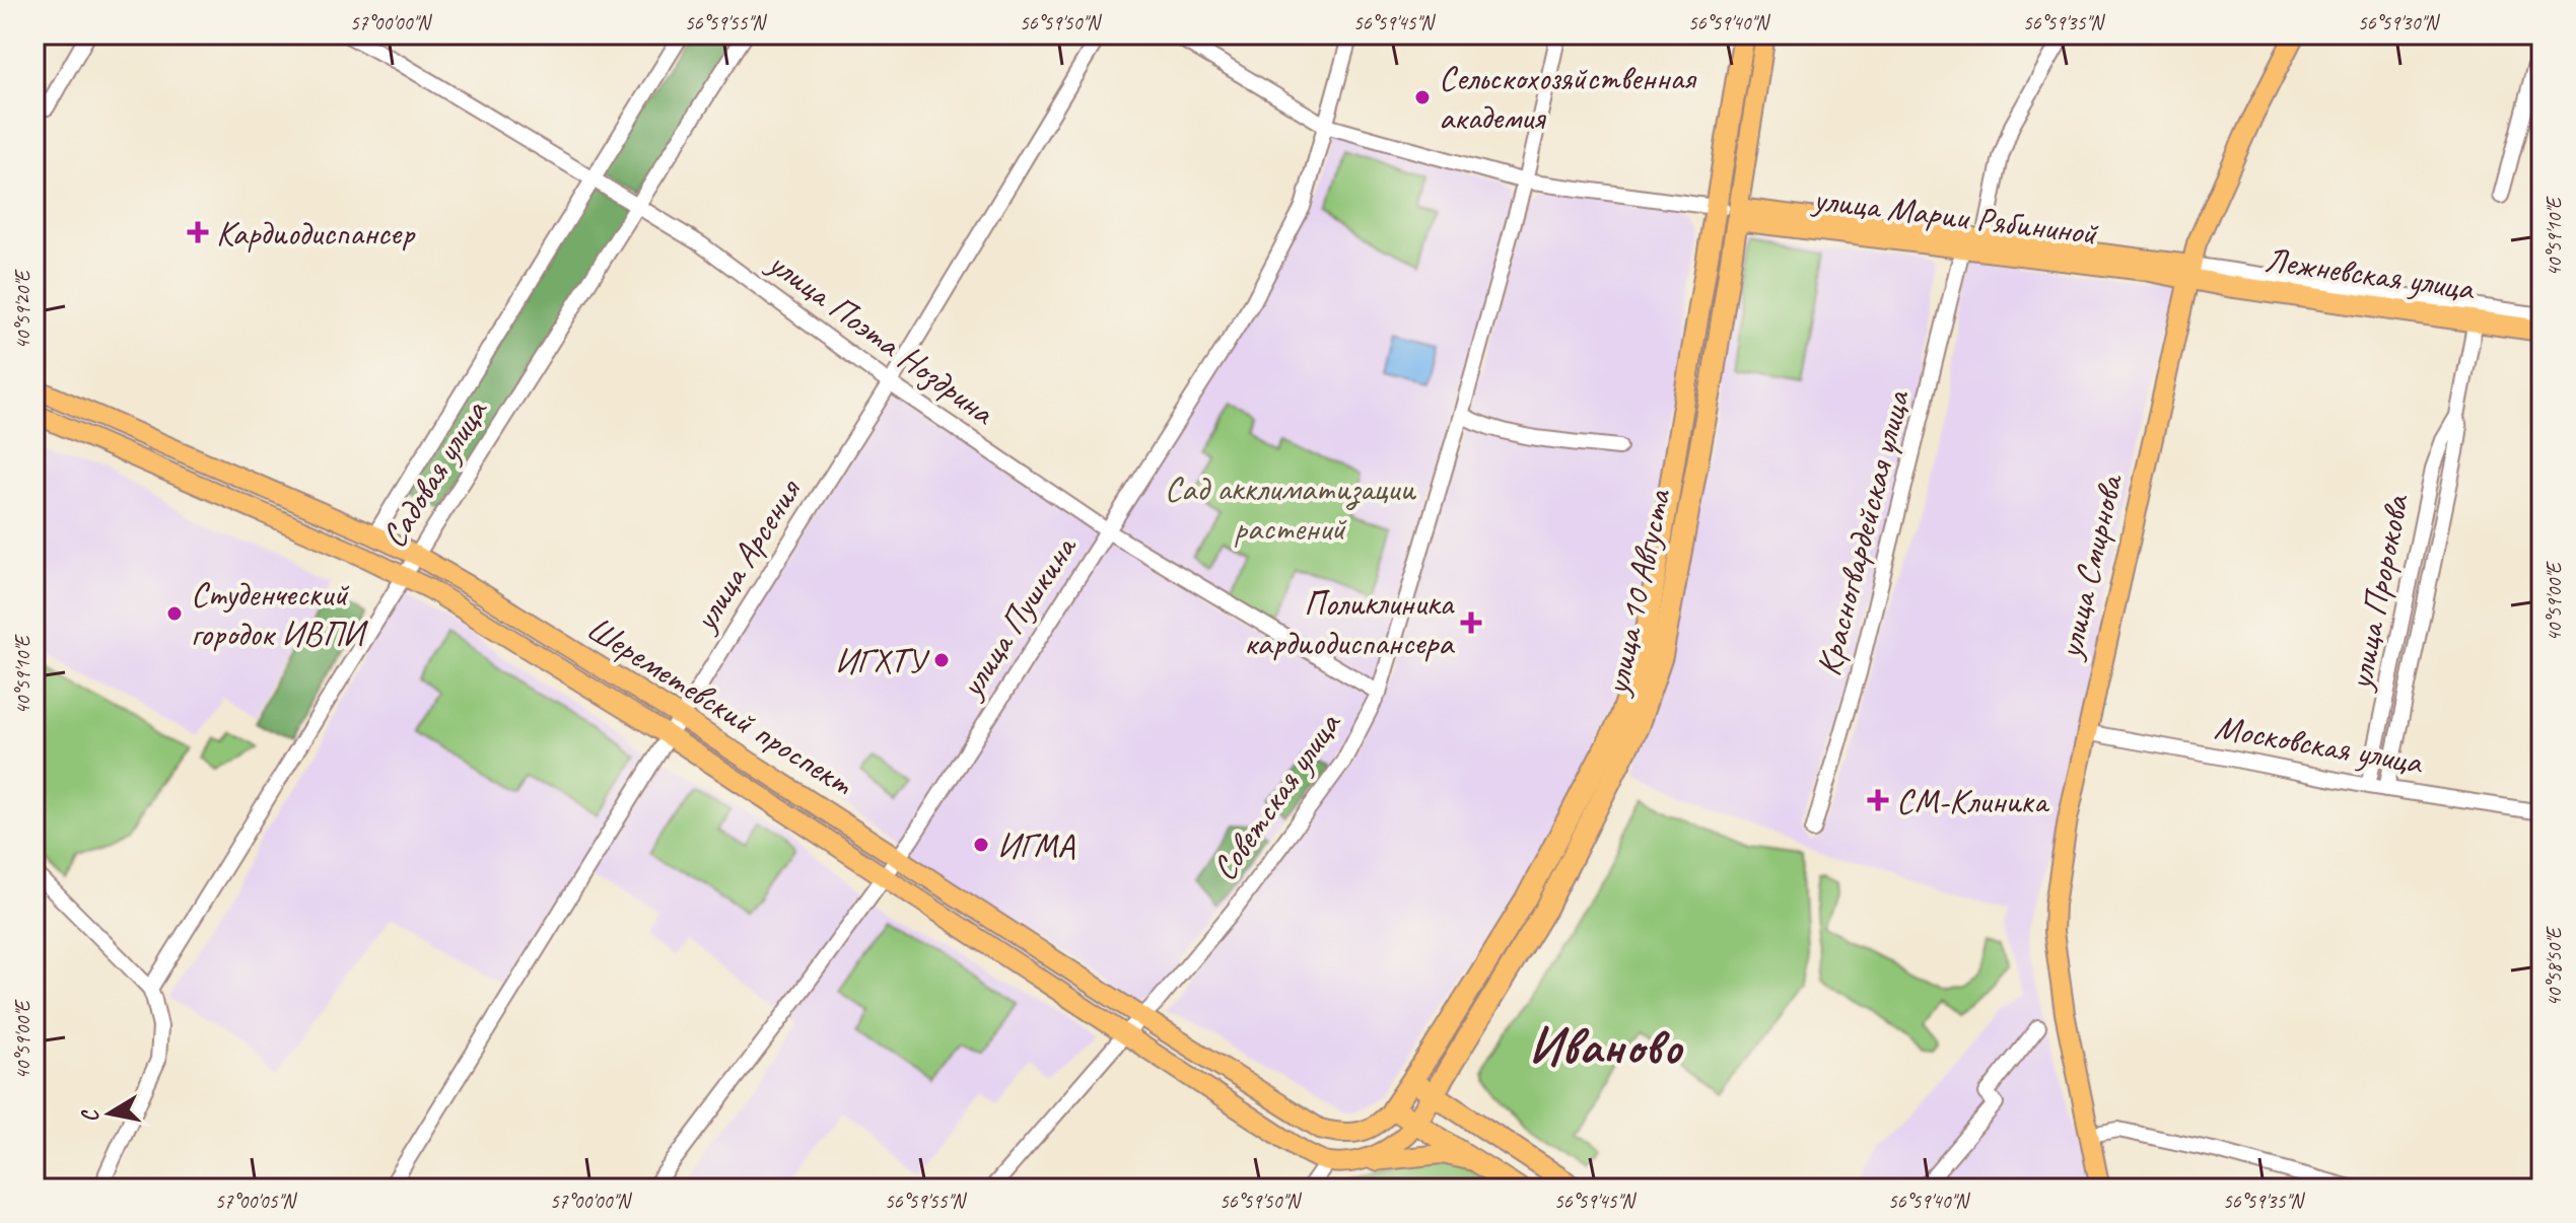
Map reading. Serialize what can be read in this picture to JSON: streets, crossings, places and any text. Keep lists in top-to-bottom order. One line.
{"streets":{"highway":["улица Марии Рябининой","Лежневская улица","улица 10 Августа"],"main road":["улица Смирнова","Шереметевский проспект"],"street":["улица Поэта Ноздрина","Садовая улица","Красногвардейская улица","улица Арсения","улица Пророкова","улица Пушкина","Московская улица","Советская улица"]},"crossings":[["улица Марии Рябининой","Лежневская улица"],["улица Марии Рябининой","Красногвардейская улица"],["улица Марии Рябининой","улица Смирнова"],["улица Марии Рябининой","улица 10 Августа"],["улица Марии Рябининой","улица Пушкина"],["улица Марии Рябининой","Советская улица"],["Лежневская улица","улица Смирнова"],["Лежневская улица","улица Пророкова"],["улица Поэта Ноздрина","Садовая улица"],["улица Поэта Ноздрина","улица Арсения"],["улица Поэта Ноздрина","улица Пушкина"],["улица Поэта Ноздрина","Советская улица"],["Садовая улица","Шереметевский проспект"],["улица Арсения","Шереметевский проспект"],["улица Смирнова","Московская улица"],["улица 10 Августа","Шереметевский проспект"],["улица Пророкова","Московская улица"],["улица Пушкина","Шереметевский проспект"],["Шереметевский проспект","Советская улица"]],"districts":["Иваново"],"parks":["Сад акклиматизации растений"],"places":{"other":["Сельскохозяйственная академия","Студенческий городок ИВПИ","ИГХТУ","ИГМА"],"health":["Кардиодиспансер","Поликлиника кардиодиспансера","СМ-Клиника"]},"north":"left","coordinates":["57°00'00\"N","56°59'55\"N","56°59'50\"N","56°59'45\"N","56°59'40\"N","56°59'35\"N","56°59'30\"N","40°59'10\"E","40°59'20\"E","40°59'00\"E","40°58'50\"E","57°00'05\"N"]}
